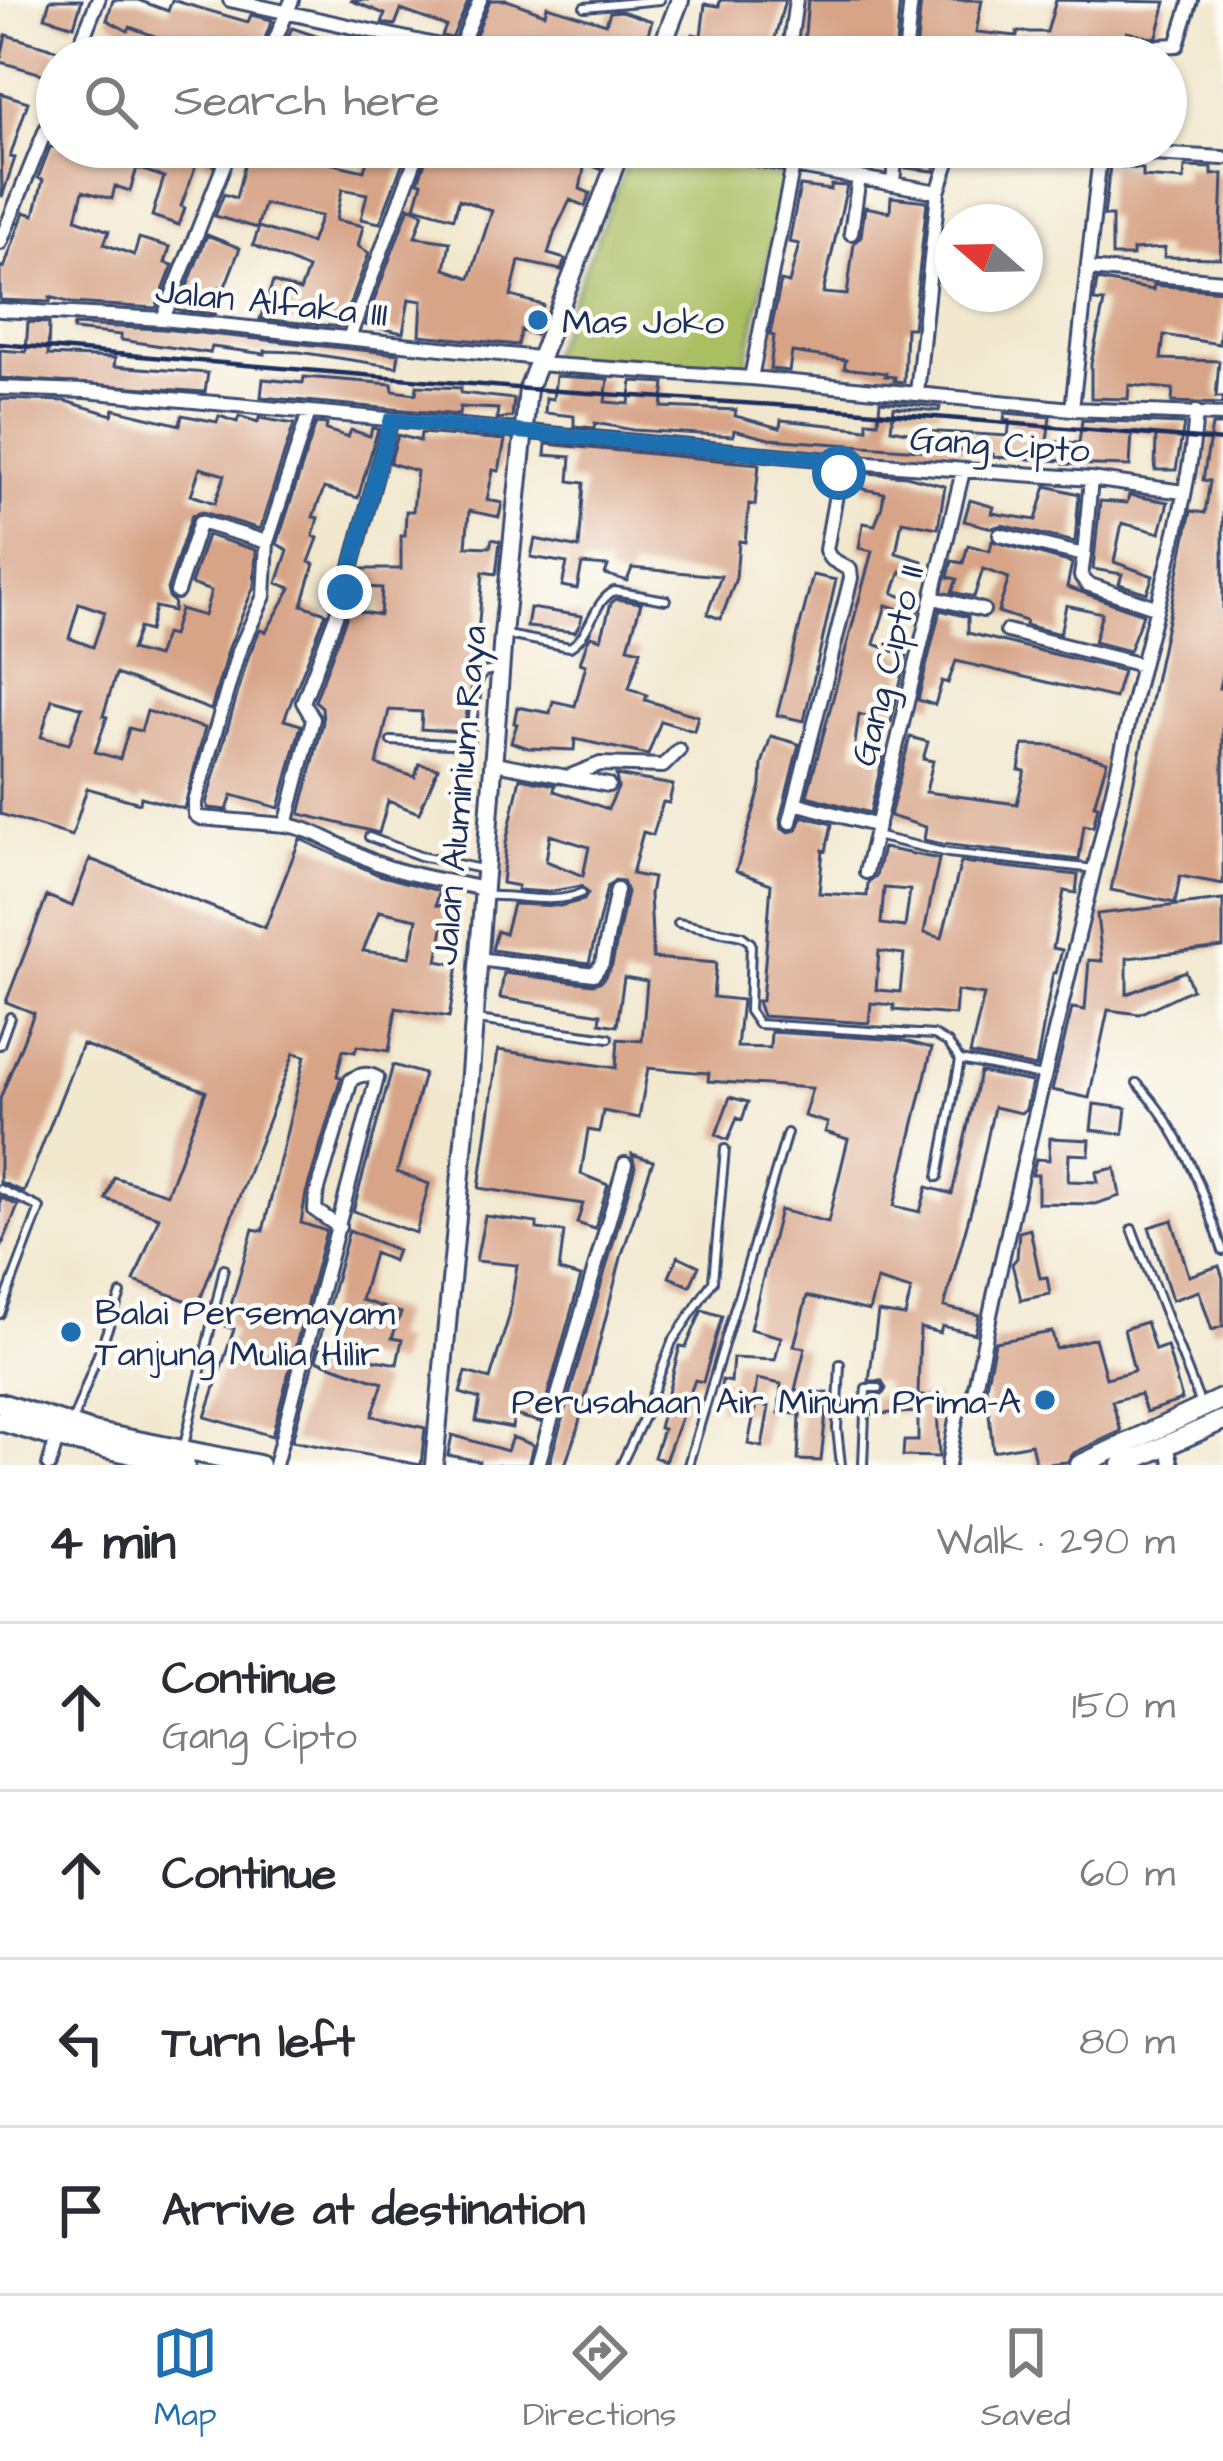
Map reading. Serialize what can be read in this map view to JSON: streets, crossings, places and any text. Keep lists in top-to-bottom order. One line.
{"streets":{"main road":["Jalan Aluminium Raya"],"street":["Jalan Alfaka III","Gang Cipto","Gang Cipto II"]},"crossings":[["Jalan Alfaka III","Jalan Aluminium Raya"],["Gang Cipto","Gang Cipto II"],["Gang Cipto","Jalan Aluminium Raya"]],"places":["Mas Joko","Balai Persemayam Tanjung Mulia Hilir","Perusahaan Air Minum Prima-A"],"north":"left","page":{"search":"Search here","heading":["4 min","Walk · 290 m"],"list":[["Continue","Gang Cipto","150 m"],["Continue","60 m"],["Turn left","80 m"],"Arrive at destination"],"nav":["Map","Directions","Saved"]}}
